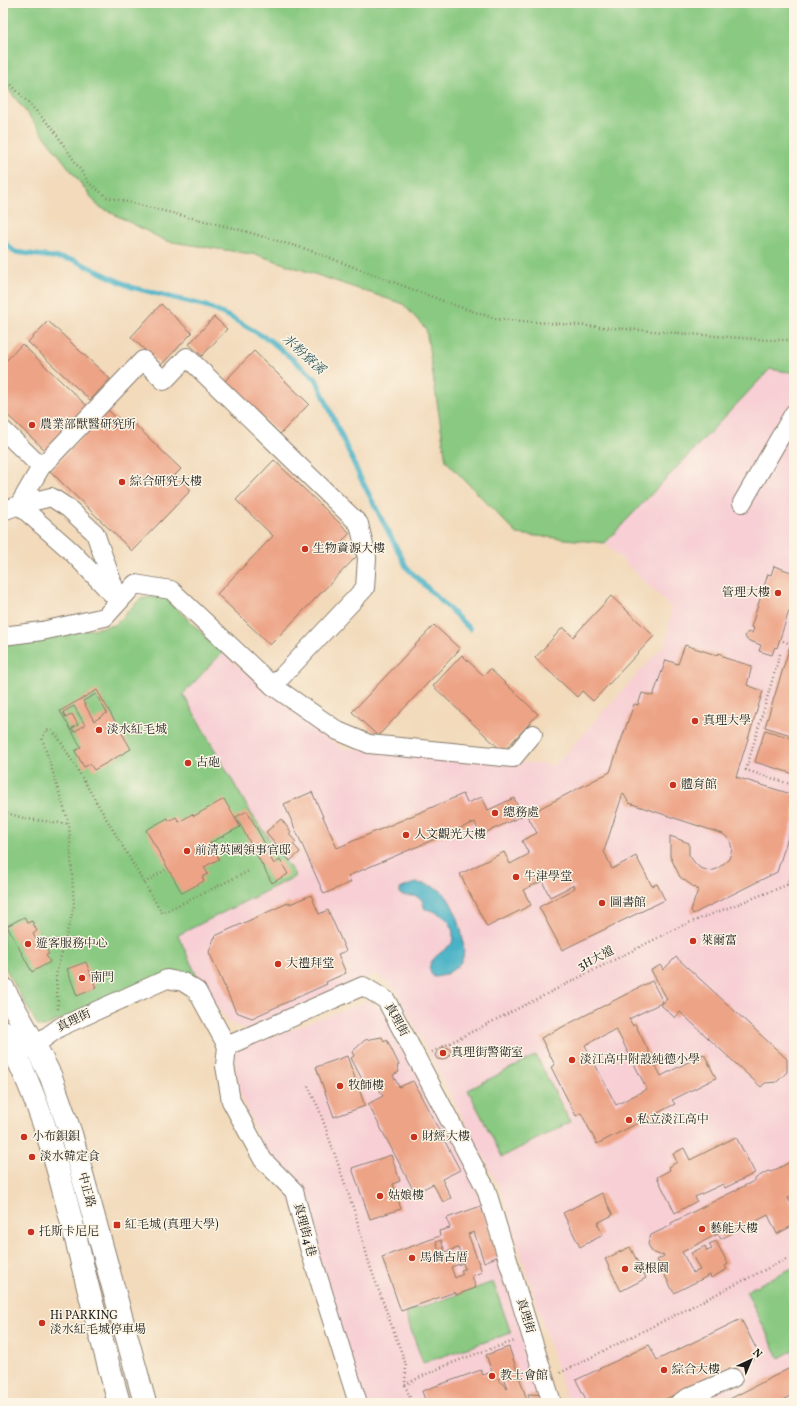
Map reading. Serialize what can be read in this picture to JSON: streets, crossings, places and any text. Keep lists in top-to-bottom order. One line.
{"streets":{"main road":["中正路"],"street":["真理街","真理街4巷"],"path":["3H大道"]},"crossings":[["3H大道","真理街"],["真理街","中正路"],["真理街","真理街4巷"]],"water":["米粉寮溪"],"places":{"other":["農業部獸醫研究所","綜合研究大樓","生物資源大樓","管理大樓","真理大學","淡水紅毛城","古砲","體育館","總務處","人文觀光大樓","前清英國領事官邸","牛津學堂","圖書館","萊爾富","遊客服務中心","大禮拜堂","南門","真理街警衛室","淡江高中附設純德小學","牧師樓","私立淡江高中","小布鋇鋇","財經大樓","淡水韓定食","姑娘樓","藝能大樓","托斯卡尼尼","馬偕古厝","尋根園","Hi PARKING 淡水紅毛城停車場","綜合大樓","教士會館"],"transit":["紅毛城 (真理大學)"]},"north":"top right"}
